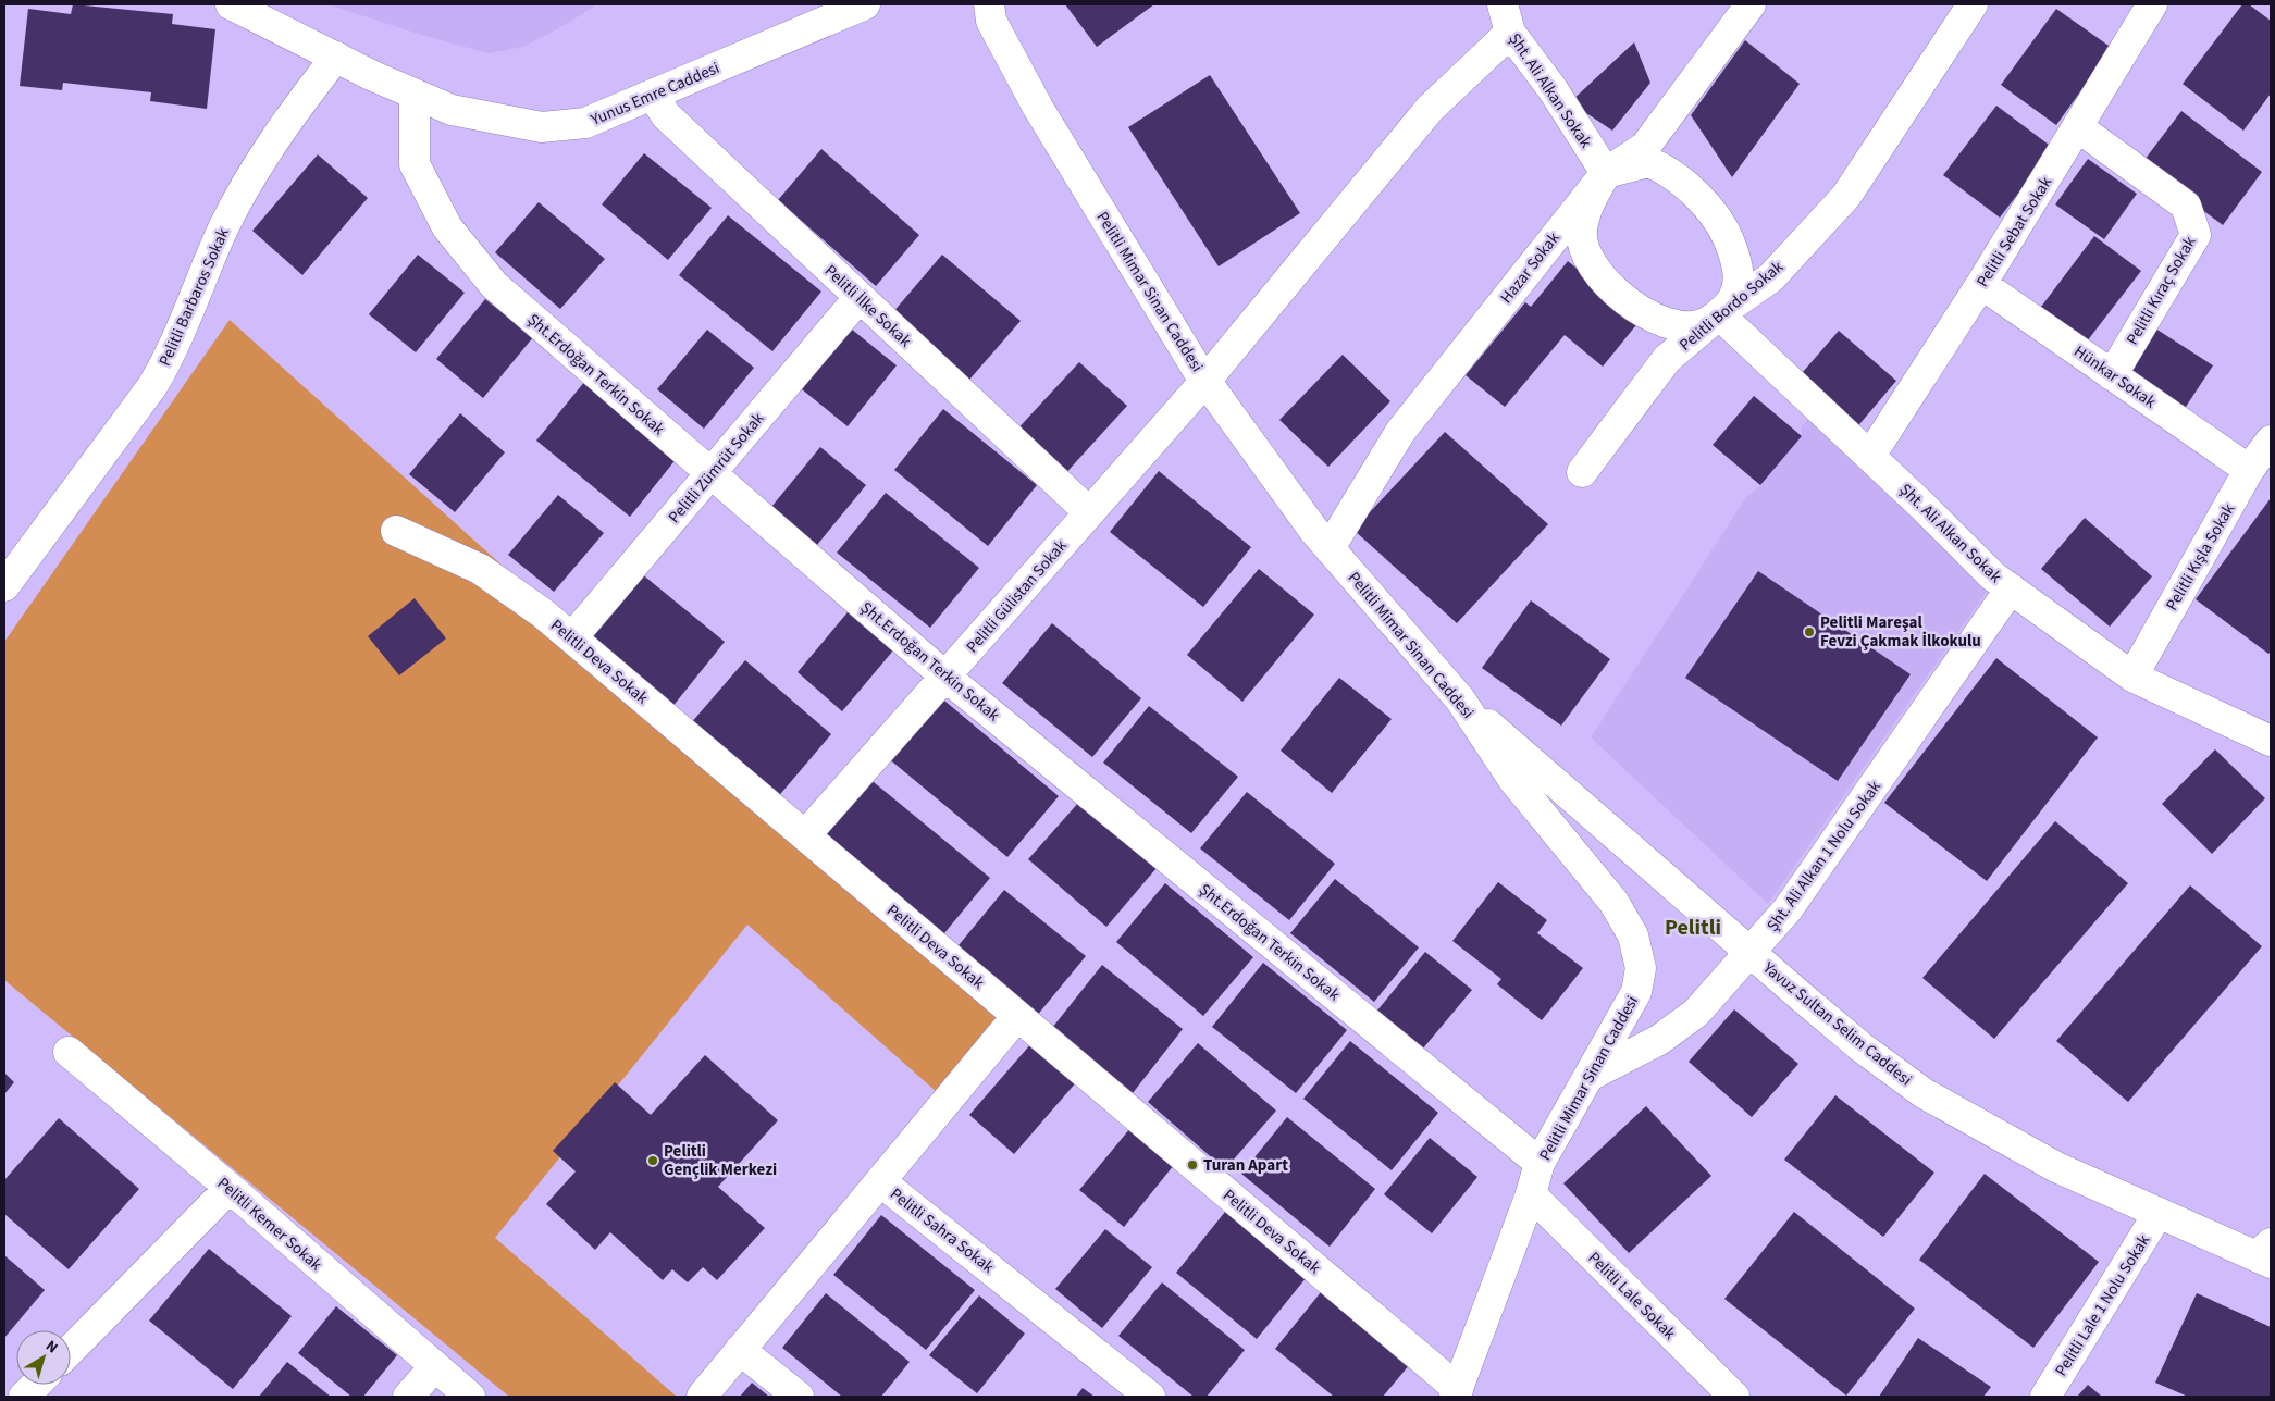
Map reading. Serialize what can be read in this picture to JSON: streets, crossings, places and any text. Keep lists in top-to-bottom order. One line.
{"streets":{"street":["Şht. Ali Alkan Sokak","Yunus Emre Caddesi","Pelitli Sebat Sokak","Hazar Sokak","Pelitli Kıraç Sokak","Pelitli Mimar Sinan Caddesi","Pelitli Barbaros Sokak","Pelitli İlke Sokak","Pelitli Bordo Sokak","Şht.Erdoğan Terkin Sokak","Hünkar Sokak","Pelitli Zümrüt Sokak","Pelitli Kışla Sokak","Pelitli Gülistan Sokak","Pelitli Deva Sokak","Şht. Ali Alkan 1 Nolu Sokak","Yavuz Sultan Selim Caddesi","Pelitli Kemer Sokak","Pelitli Sahra Sokak","Pelitli Lale Sokak","Pelitli Lale 1 Nolu Sokak"]},"crossings":[["Şht. Ali Alkan Sokak","Pelitli Sebat Sokak"],["Şht. Ali Alkan Sokak","Hazar Sokak"],["Şht. Ali Alkan Sokak","Pelitli Bordo Sokak"],["Şht. Ali Alkan Sokak","Pelitli Kışla Sokak"],["Şht. Ali Alkan Sokak","Pelitli Gülistan Sokak"],["Şht. Ali Alkan Sokak","Şht. Ali Alkan 1 Nolu Sokak"],["Yunus Emre Caddesi","Pelitli Barbaros Sokak"],["Yunus Emre Caddesi","Pelitli İlke Sokak"],["Yunus Emre Caddesi","Şht.Erdoğan Terkin Sokak"],["Pelitli Sebat Sokak","Pelitli Kıraç Sokak"],["Pelitli Sebat Sokak","Hünkar Sokak"],["Hazar Sokak","Pelitli Mimar Sinan Caddesi"],["Hazar Sokak","Pelitli Bordo Sokak"],["Pelitli Kıraç Sokak","Hünkar Sokak"],["Pelitli Mimar Sinan Caddesi","Şht.Erdoğan Terkin Sokak"],["Pelitli Mimar Sinan Caddesi","Pelitli Gülistan Sokak"],["Pelitli Mimar Sinan Caddesi","Pelitli Deva Sokak"],["Pelitli Mimar Sinan Caddesi","Şht. Ali Alkan 1 Nolu Sokak"],["Pelitli Mimar Sinan Caddesi","Yavuz Sultan Selim Caddesi"],["Pelitli Mimar Sinan Caddesi","Pelitli Lale Sokak"],["Pelitli İlke Sokak","Pelitli Zümrüt Sokak"],["Pelitli İlke Sokak","Pelitli Gülistan Sokak"],["Şht.Erdoğan Terkin Sokak","Pelitli Zümrüt Sokak"],["Şht.Erdoğan Terkin Sokak","Pelitli Gülistan Sokak"],["Hünkar Sokak","Pelitli Kışla Sokak"],["Pelitli Zümrüt Sokak","Pelitli Deva Sokak"],["Pelitli Gülistan Sokak","Pelitli Deva Sokak"],["Şht. Ali Alkan 1 Nolu Sokak","Yavuz Sultan Selim Caddesi"],["Yavuz Sultan Selim Caddesi","Pelitli Lale 1 Nolu Sokak"]],"districts":["Pelitli"],"places":["Pelitli Mareşal Fevzi Çakmak İlkokulu","Pelitli Gençlik Merkezi","Turan Apart"],"north":"top right"}
